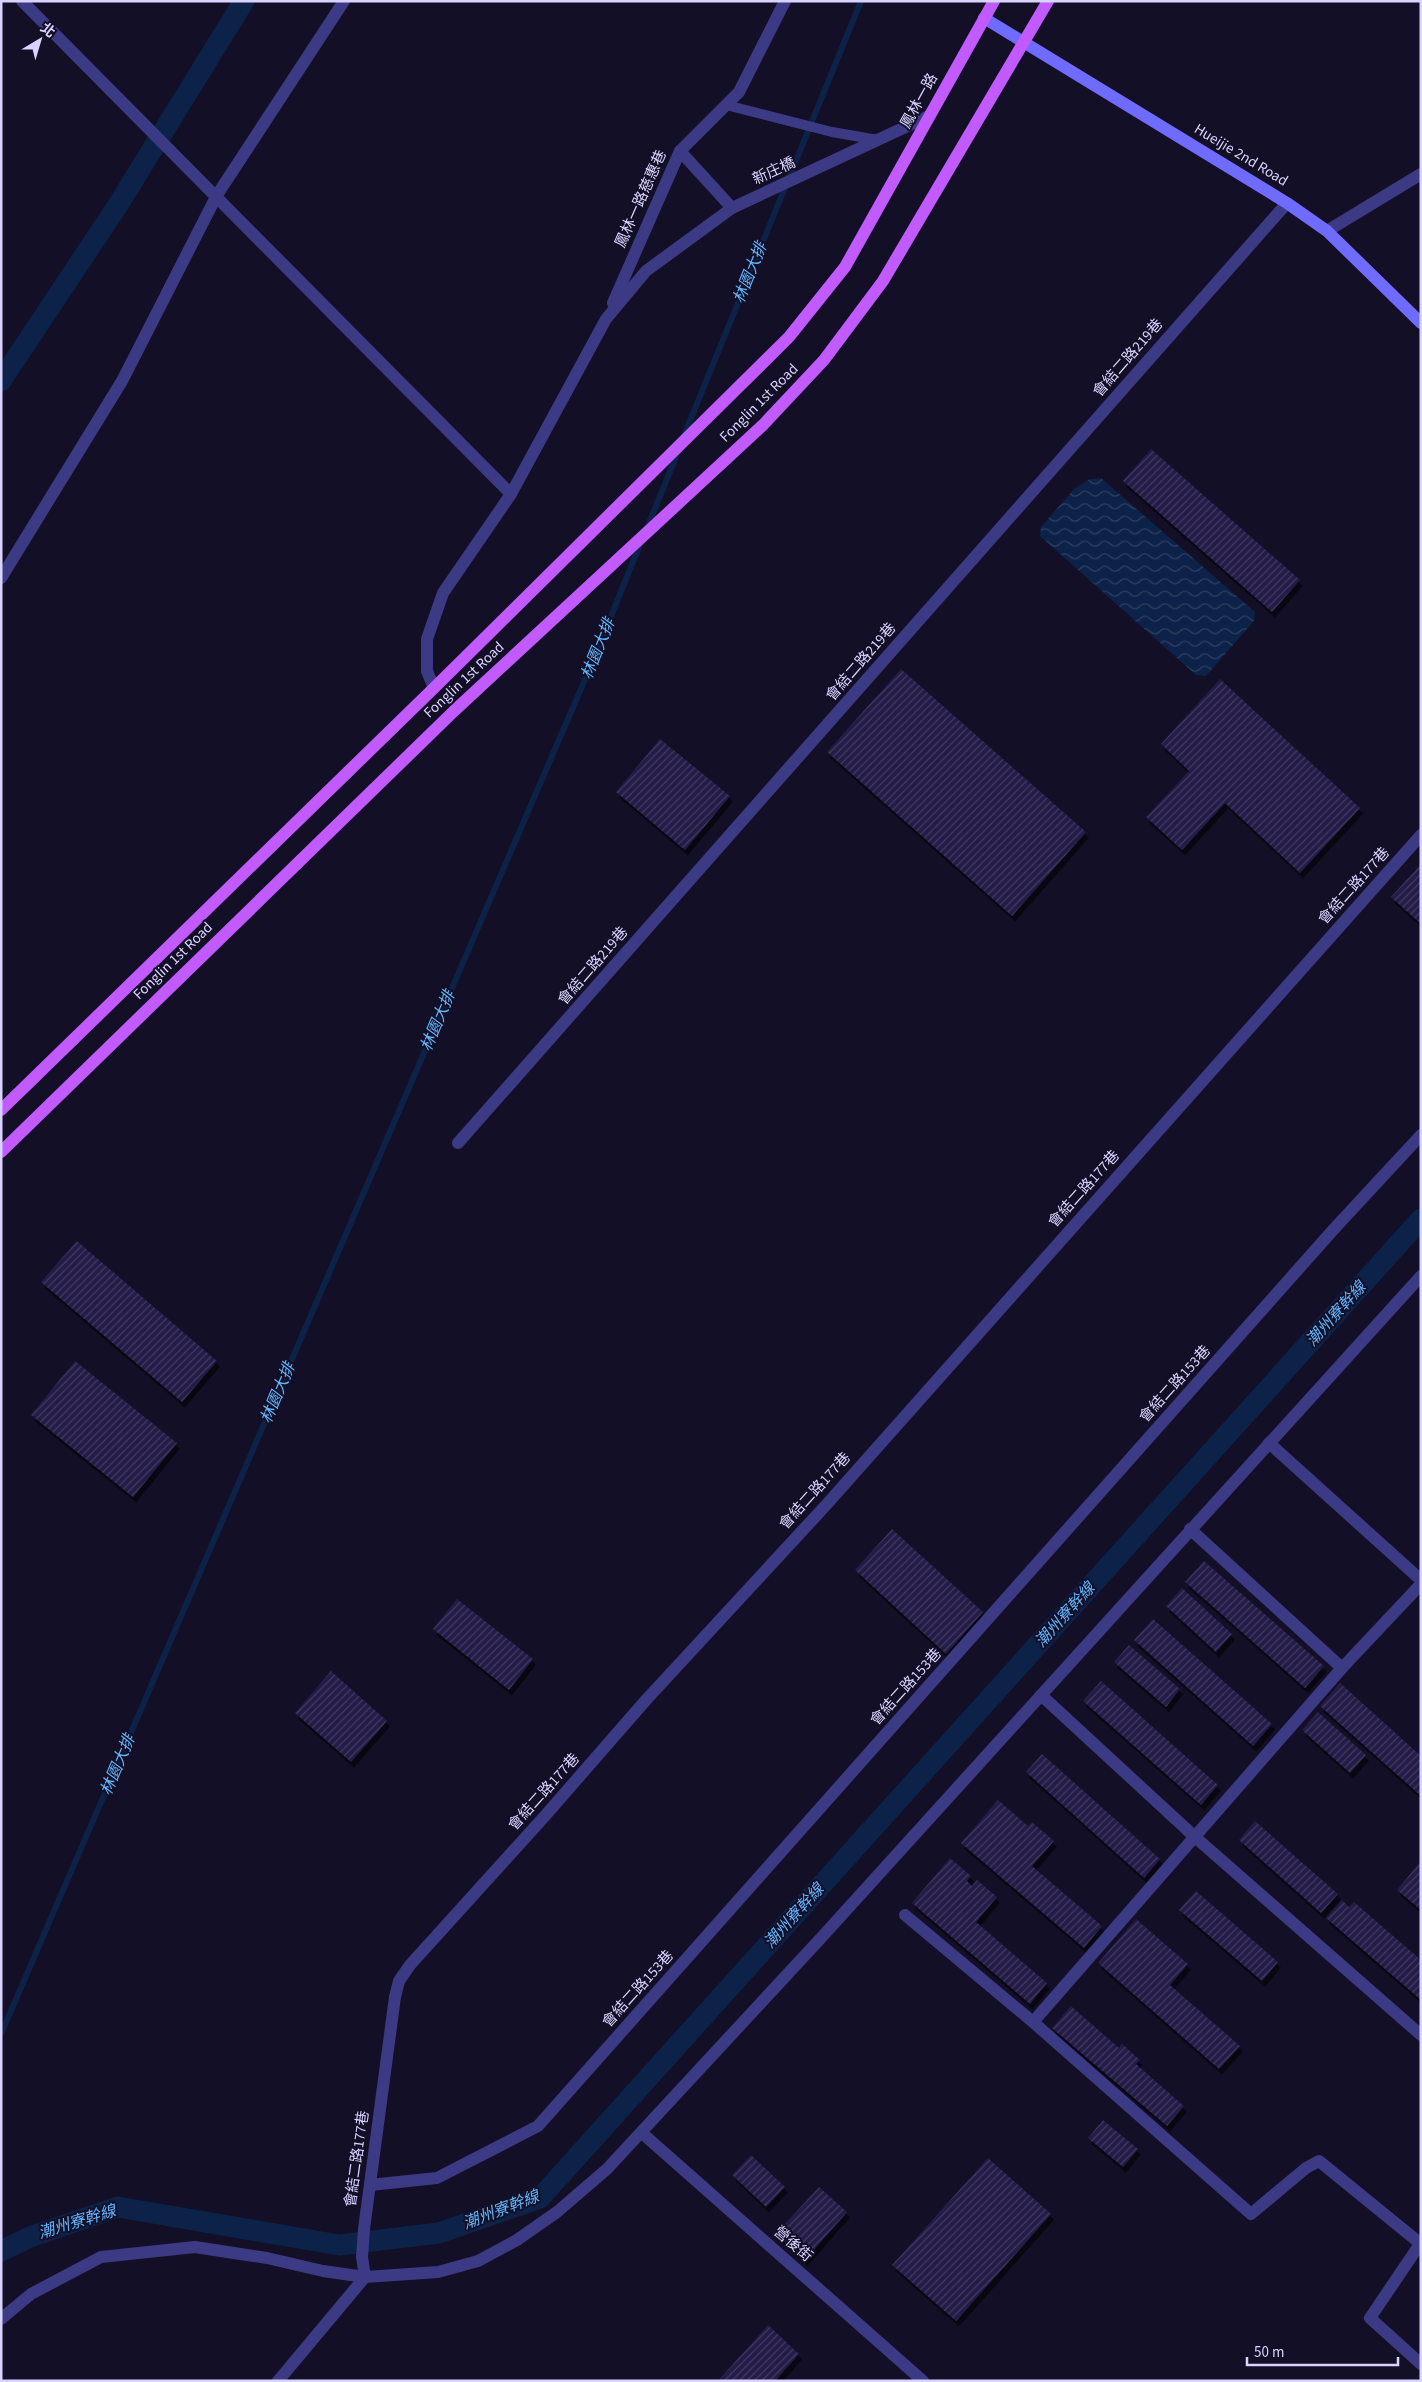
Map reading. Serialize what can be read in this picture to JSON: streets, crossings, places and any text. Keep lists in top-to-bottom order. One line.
{"streets":{"main road":["鳳林一路","Fonglin 1st Road"],"street":["Hueijie 2nd Road","新庄橋","鳳林一路慈惠巷","會結二路219巷","會結二路177巷","會結二路153巷","營後街"]},"crossings":[["鳳林一路","Hueijie 2nd Road"],["鳳林一路","新庄橋"],["鳳林一路","Fonglin 1st Road"],["Hueijie 2nd Road","會結二路219巷"],["Hueijie 2nd Road","Fonglin 1st Road"],["新庄橋","鳳林一路慈惠巷"],["會結二路177巷","會結二路153巷"]],"water":["林園大排","潮州寮幹線"],"scale_bar":"50 m","north":"top right"}
